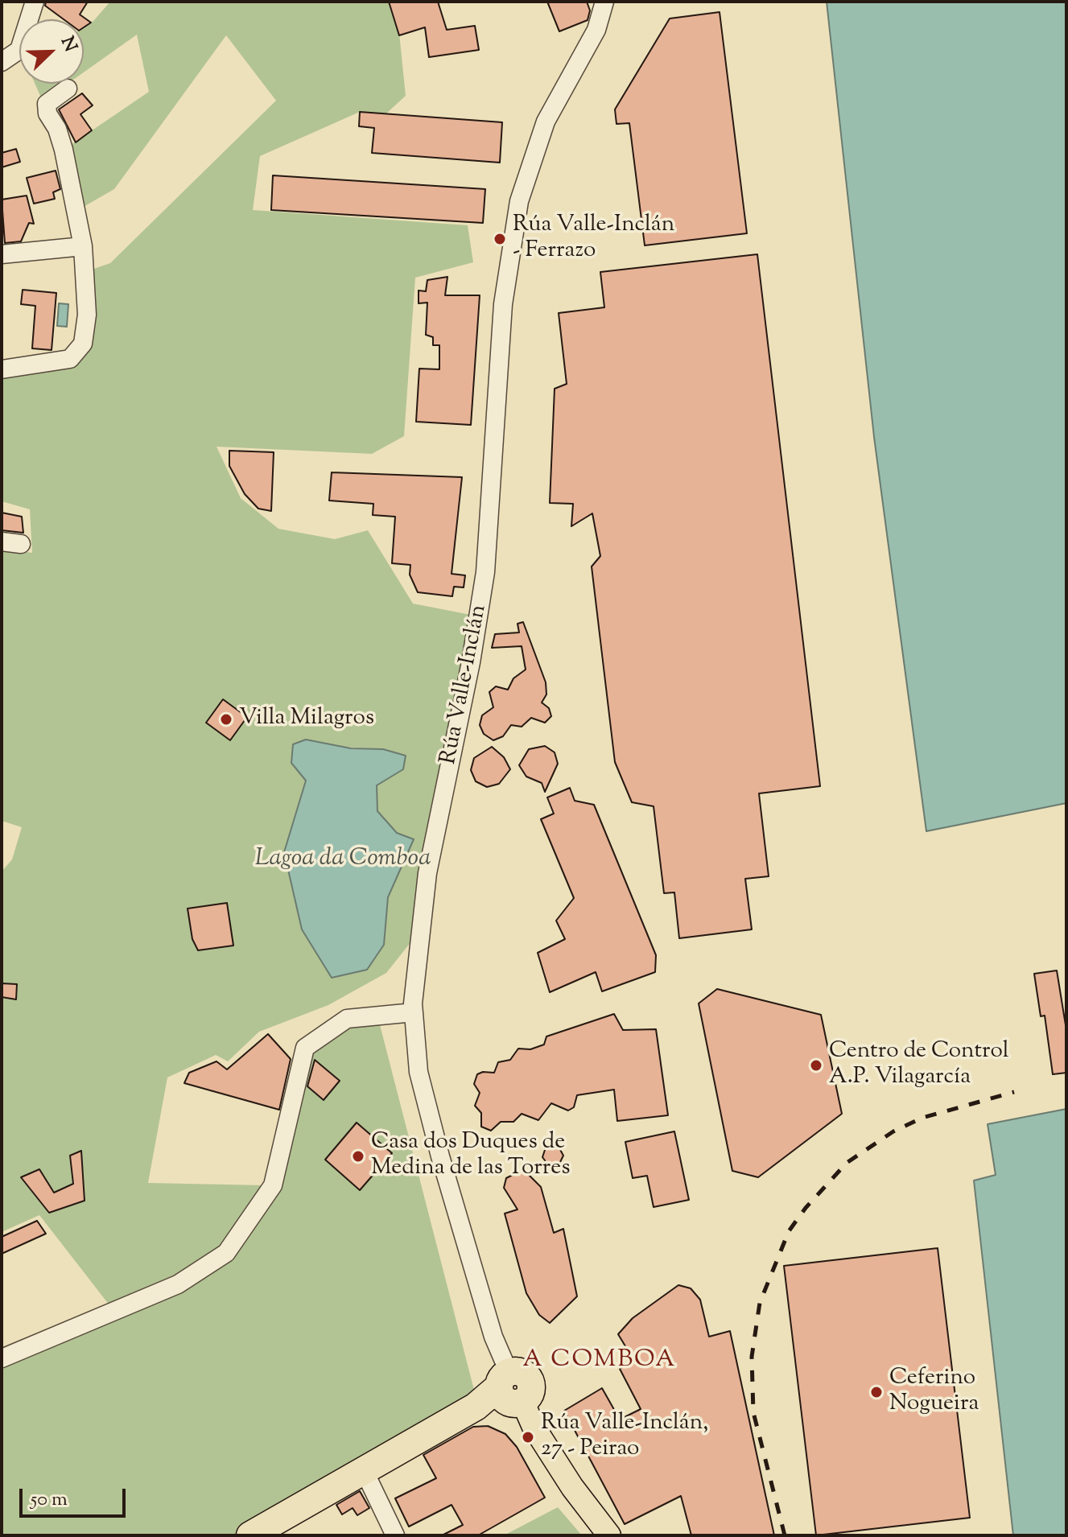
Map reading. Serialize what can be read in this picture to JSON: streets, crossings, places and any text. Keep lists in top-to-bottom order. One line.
{"streets":{"main road":["Rúa Valle-Inclán"]},"districts":["A COMBOA"],"water":["Lagoa da Comboa"],"places":["Rúa Valle-Inclán - Ferrazo","Villa Milagros","Centro de Control A.P. Vilagarcía","Casa dos Duques de Medina de las Torres","Ceferino Nogueira","Rúa Valle-Inclán, 27 - Peirao"],"scale_bar":"50 m","north":"top right"}
